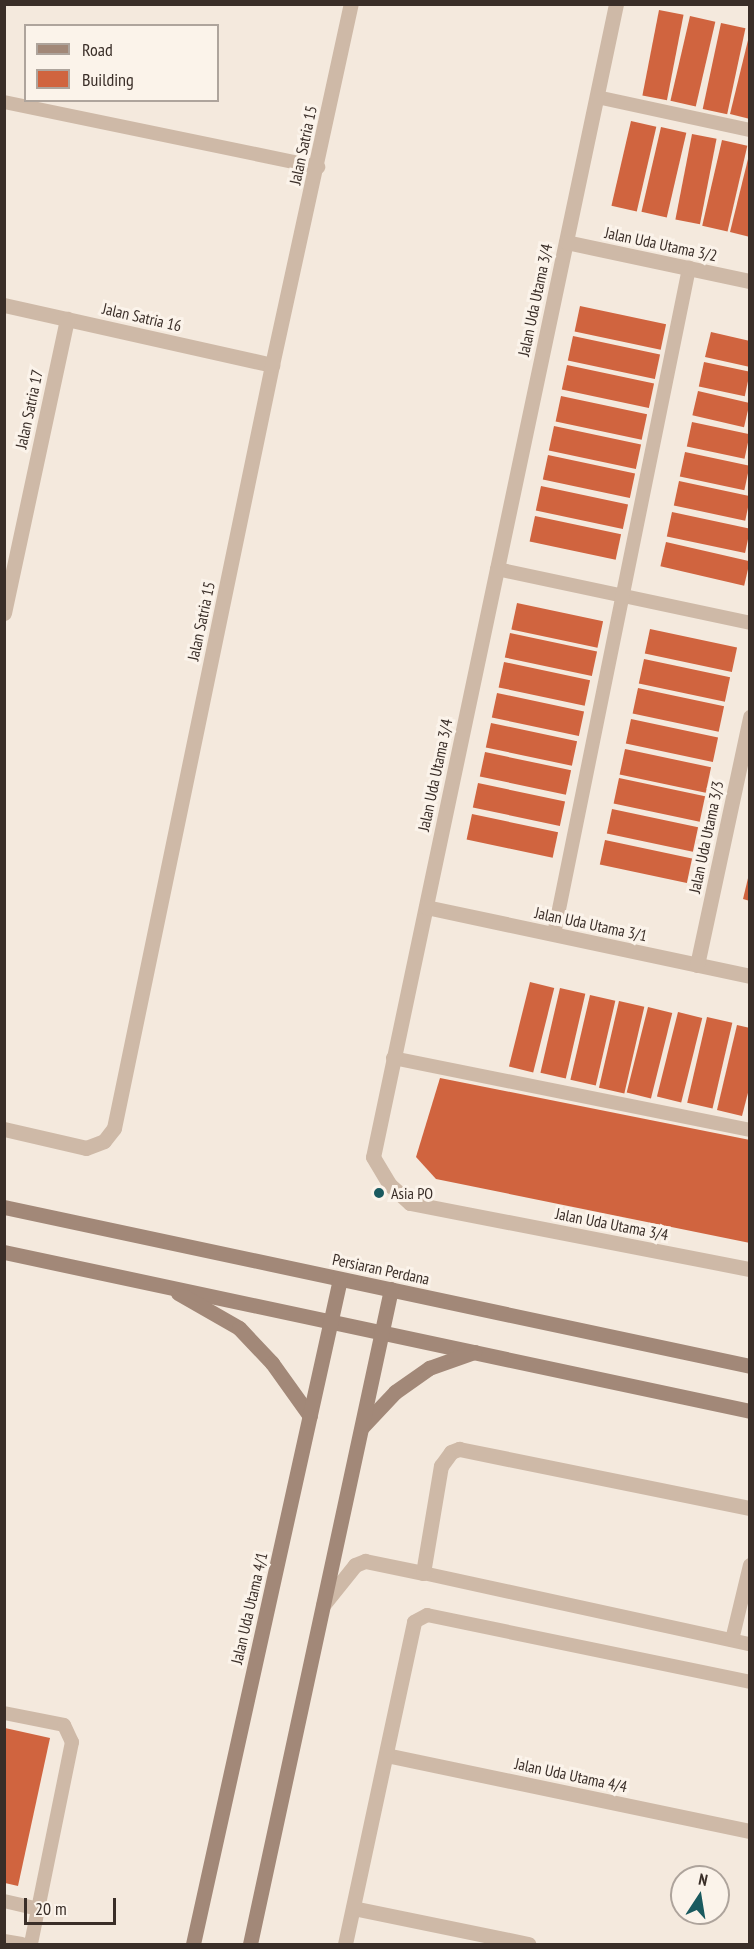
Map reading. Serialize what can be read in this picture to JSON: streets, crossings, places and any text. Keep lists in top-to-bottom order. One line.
{"streets":{"main road":["Persiaran Perdana","Jalan Uda Utama 4/1"],"street":["Jalan Satria 15","Jalan Uda Utama 3/2","Jalan Uda Utama 3/4","Jalan Satria 16","Jalan Satria 17","Jalan Uda Utama 3/3","Jalan Uda Utama 3/1","Jalan Uda Utama 4/4"]},"crossings":[["Jalan Satria 15","Jalan Satria 16"],["Jalan Uda Utama 3/2","Jalan Uda Utama 3/4"],["Jalan Uda Utama 3/4","Jalan Uda Utama 3/1"],["Jalan Satria 16","Jalan Satria 17"],["Jalan Uda Utama 3/3","Jalan Uda Utama 3/1"],["Persiaran Perdana","Jalan Uda Utama 4/1"]],"places":["Asia PO"],"legend":["Road","Building"],"scale_bar":"20 m","north":"top"}
